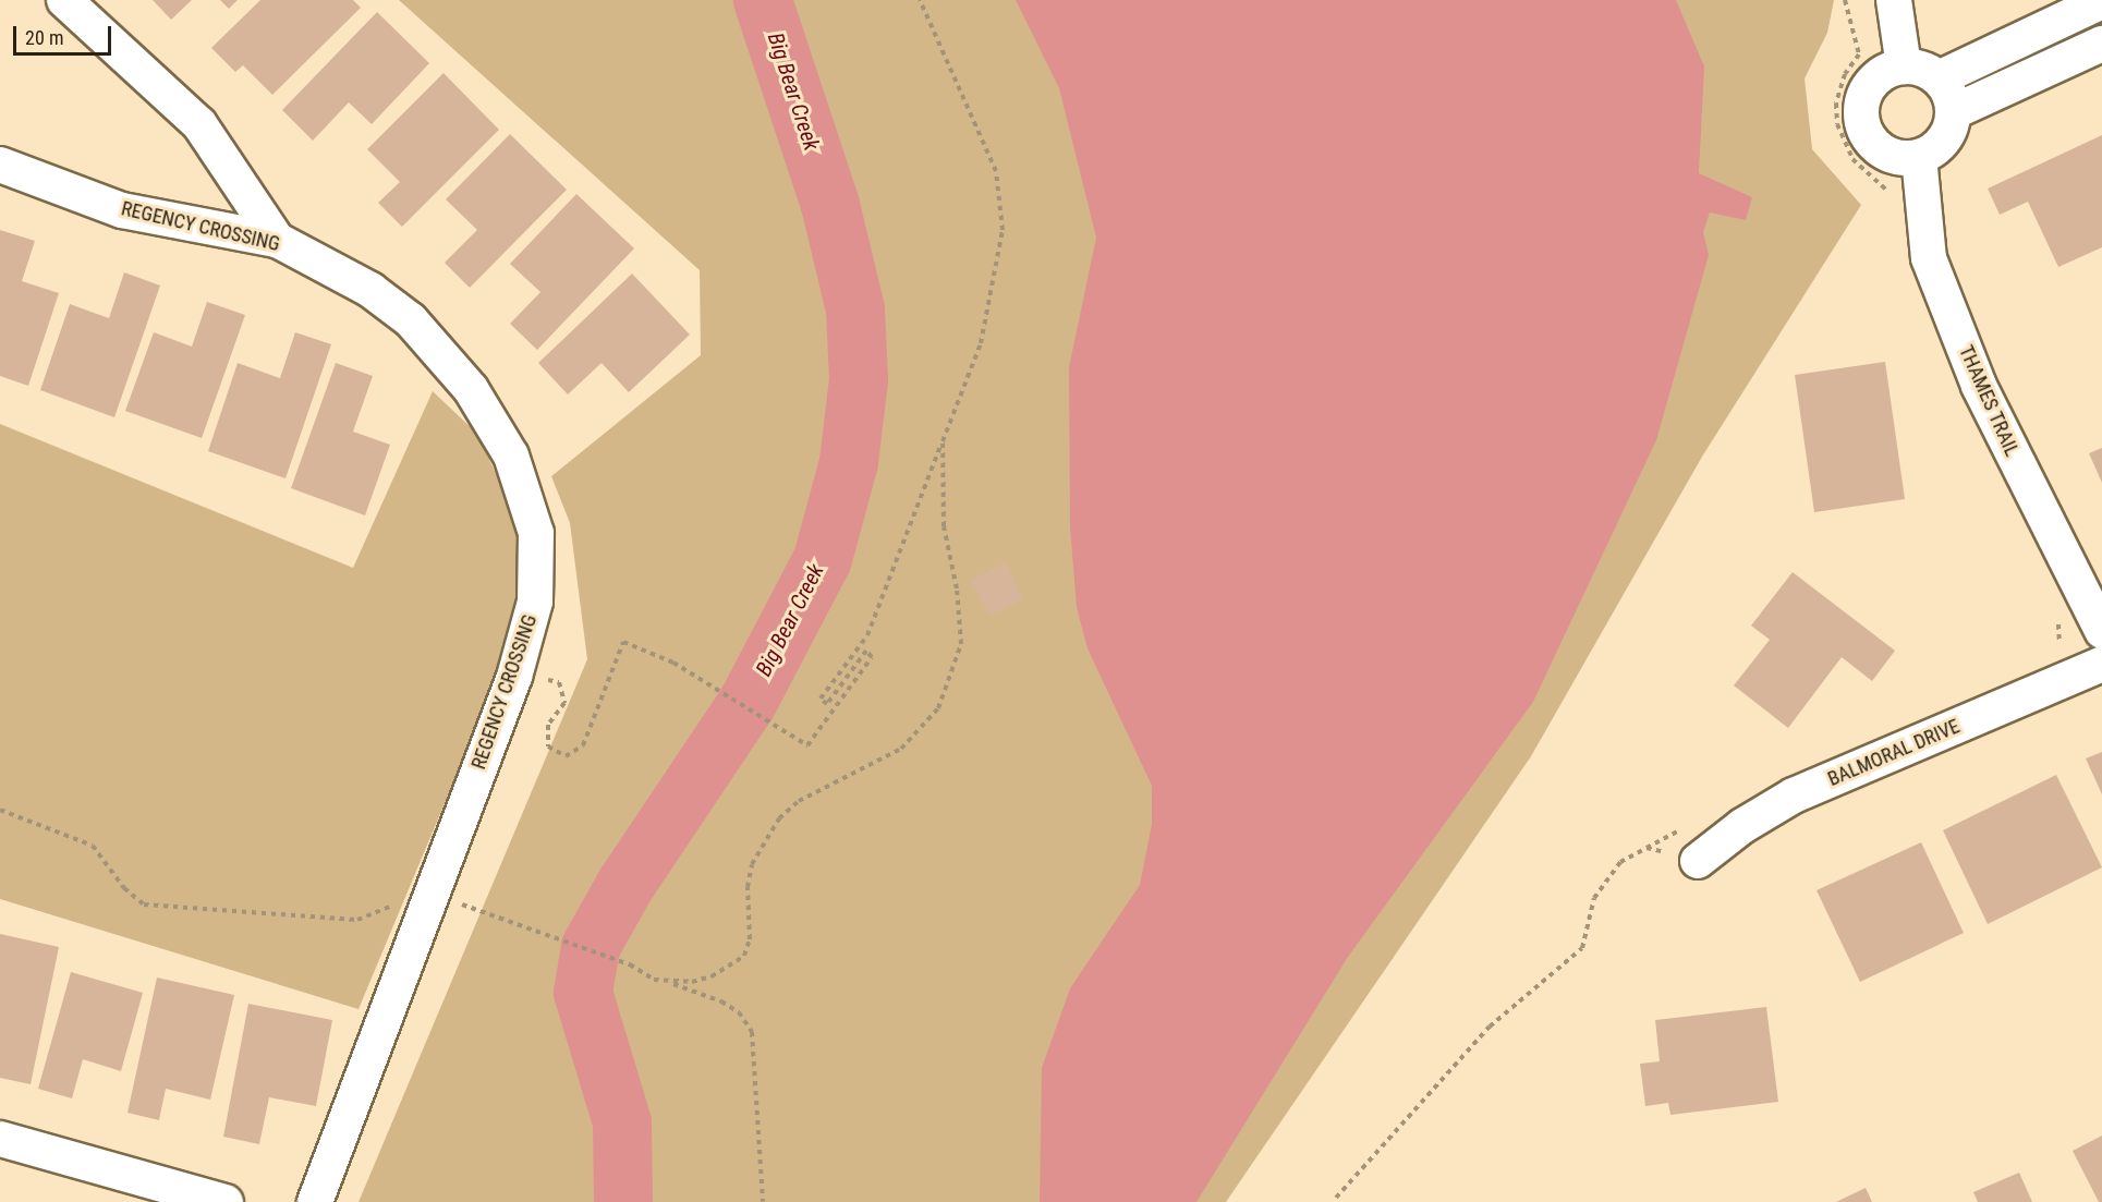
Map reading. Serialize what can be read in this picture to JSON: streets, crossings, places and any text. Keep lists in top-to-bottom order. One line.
{"streets":{"street":["REGENCY CROSSING","THAMES TRAIL","BALMORAL DRIVE"]},"water":["Big Bear Creek"],"scale_bar":"20 m"}
